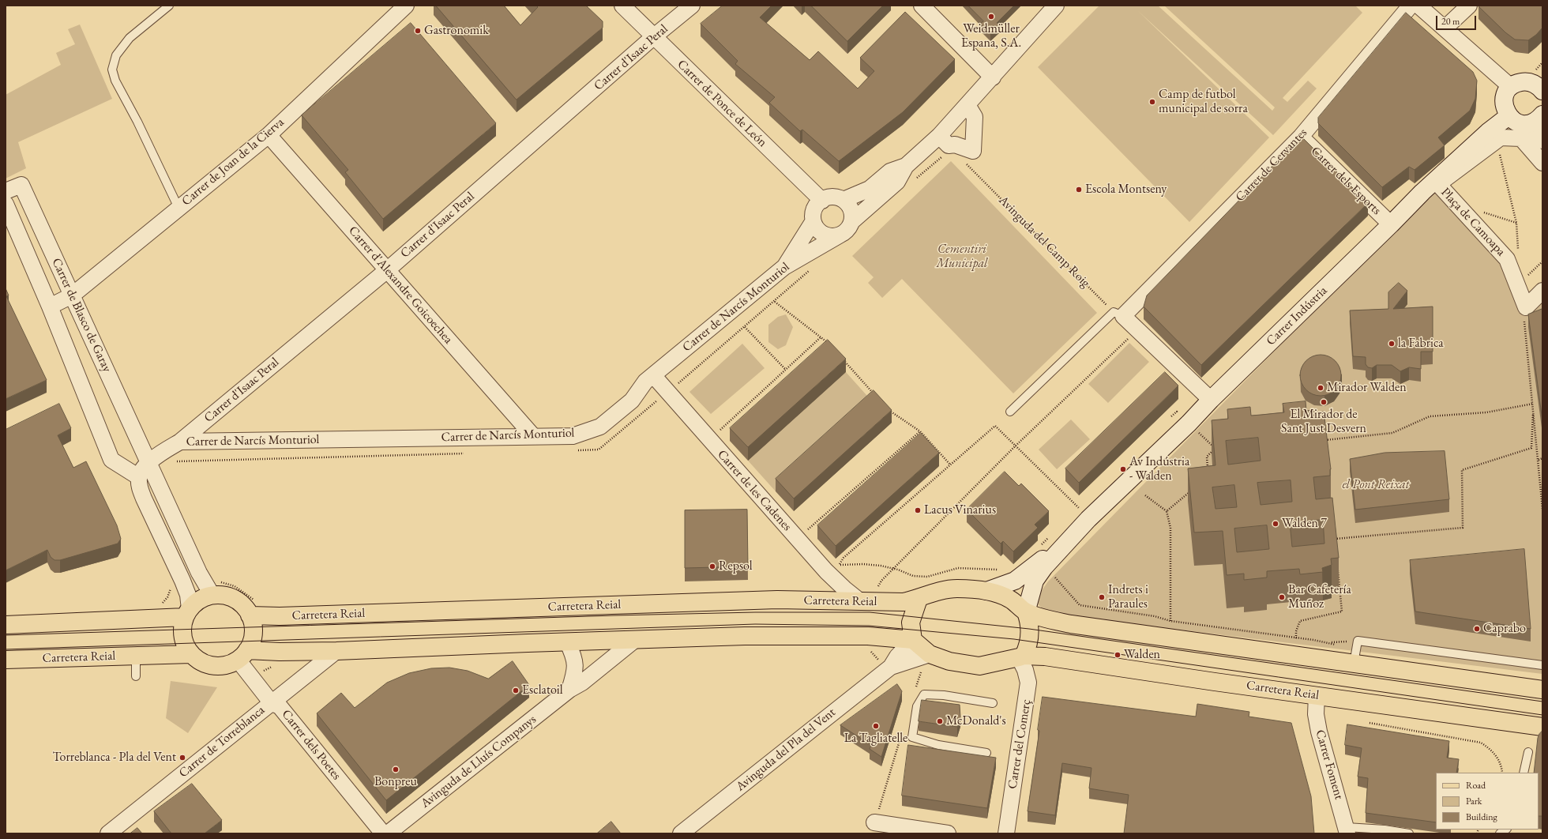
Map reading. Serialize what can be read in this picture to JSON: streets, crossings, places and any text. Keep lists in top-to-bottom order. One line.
{"streets":{"main road":["Carretera Reial"],"street":["Carrer d'Isaac Peral","Carrer de Ponce de León","Carrer de Joan de la Cierva","Carrer de Cervantes","Carrer dels Esports","Plaça de Camoapa","Carrer d'Alexandre Goicoechea","Carrer de Narcís Monturiol","Carrer de Blasco de Garay","Carrer Indústria","Carrer de les Cadenes","Carrer de Torreblanca","Carrer del Comerç","Carrer dels Poetes","Avinguda del Pla del Vent","Avinguda de Lluís Companys","Carrer Foment"],"path":["Avinguda del Camp Roig"]},"crossings":[["Carrer d'Isaac Peral","Carrer de Ponce de León"],["Carrer d'Isaac Peral","Carrer d'Alexandre Goicoechea"],["Carrer d'Isaac Peral","Carrer de Narcís Monturiol"],["Carrer de Ponce de León","Carrer de Narcís Monturiol"],["Carrer de Joan de la Cierva","Carrer d'Alexandre Goicoechea"],["Carrer de Joan de la Cierva","Carrer de Blasco de Garay"],["Carrer de Cervantes","Carrer dels Esports"],["Carrer de Cervantes","Avinguda del Camp Roig"],["Carrer dels Esports","Carrer Indústria"],["Carrer d'Alexandre Goicoechea","Carrer de Narcís Monturiol"],["Carrer de Narcís Monturiol","Carrer de Blasco de Garay"],["Carrer de Narcís Monturiol","Carrer de les Cadenes"],["Carrer de Blasco de Garay","Carretera Reial"],["Carrer de Blasco de Garay","Carrer dels Poetes"],["Carrer de les Cadenes","Carretera Reial"],["Carretera Reial","Carrer del Comerç"],["Carretera Reial","Carrer dels Poetes"],["Carretera Reial","Avinguda del Pla del Vent"],["Carretera Reial","Carrer Foment"],["Carrer de Torreblanca","Carrer dels Poetes"],["Carrer del Comerç","Avinguda del Pla del Vent"]],"parks":["Cementiri Municipal","el Pont Reixat"],"places":["Weidmüller Espana, S.A.","Gastronomik","Camp de futbol municipal de sorra","Escola Montseny","la Fabrica","Mirador Walden","El Mirador de Sant Just Desvern","Av Indústria - Walden","Lacus Vinarius","Walden 7","Repsol","Indrets i Paraules","Bar Cafetería Muñoz","Caprabo","Walden","Esclatoil","McDonald's","La Tagliatelle","Torreblanca - Pla del Vent","Bonpreu"],"legend":["Road","Park","Building"],"scale_bar":"20 m"}
